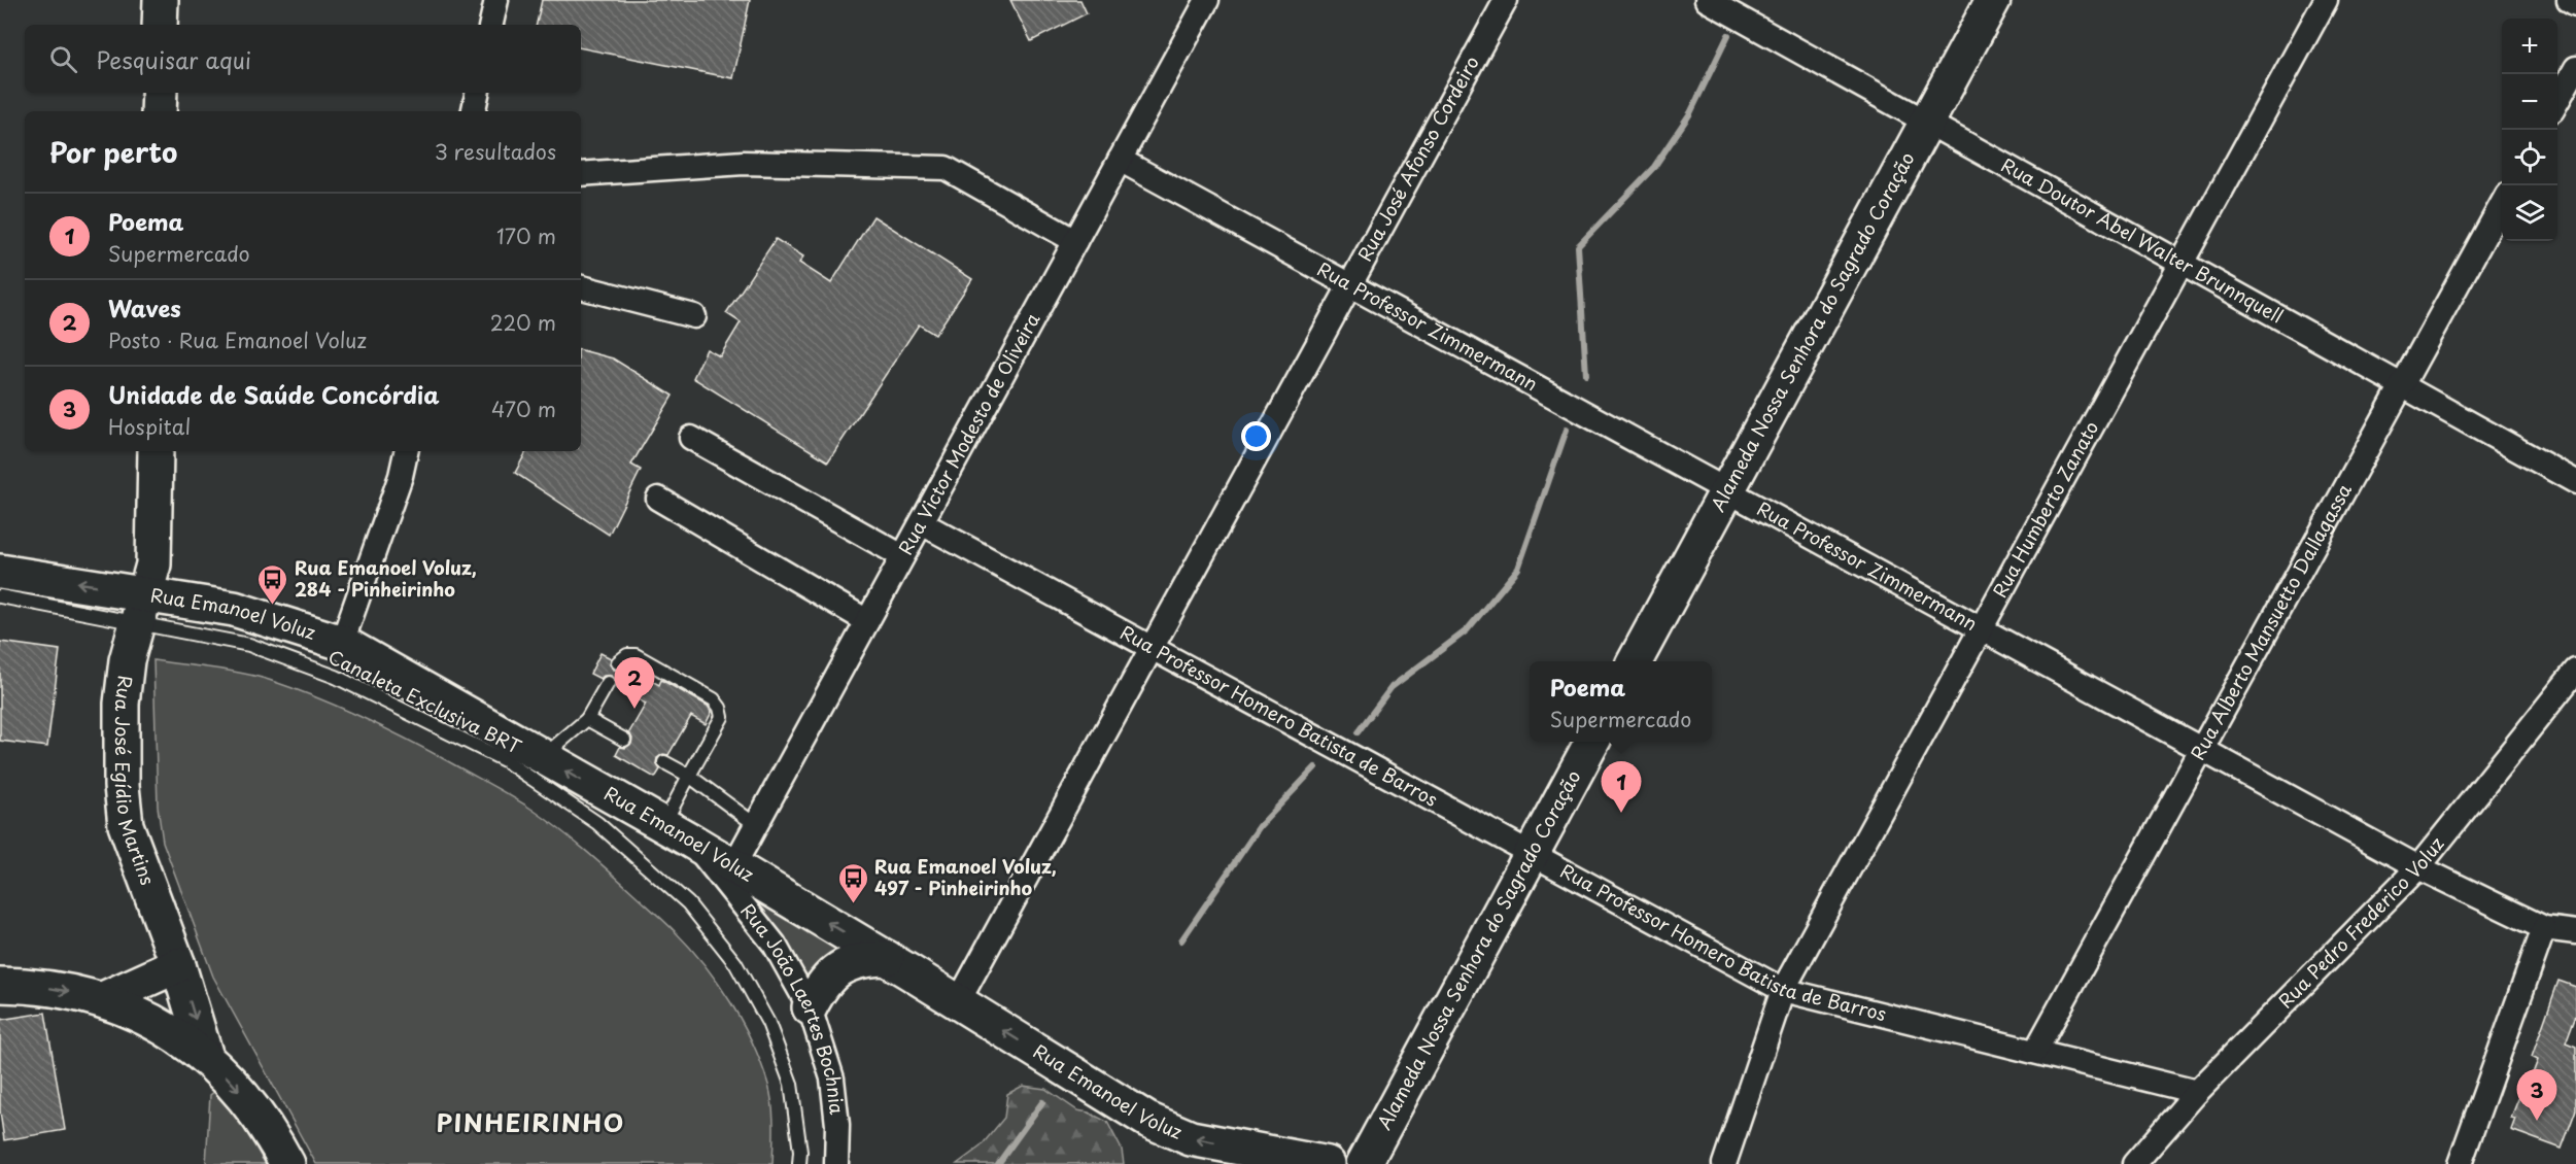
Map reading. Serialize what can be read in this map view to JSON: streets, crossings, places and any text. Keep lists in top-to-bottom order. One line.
{"streets":{"main road":["Alameda Nossa Senhora do Sagrado Coração","Rua Emanoel Voluz","Rua José Egídio Martins"],"street":["Rua José Afonso Cordeiro","Rua Doutor Abel Walter Brunnquell","Rua Professor Zimmermann","Rua Victor Modesto de Oliveira","Rua Humberto Zanato","Rua Alberto Mansuetto Dallagassa","Rua Professor Homero Batista de Barros","Rua Pedro Frederico Voluz","Rua João Laertes Bochnia"],"lane":["Canaleta Exclusiva BRT"]},"crossings":[["Rua José Afonso Cordeiro","Rua Professor Zimmermann"],["Rua José Afonso Cordeiro","Rua Emanoel Voluz"],["Rua José Afonso Cordeiro","Rua Professor Homero Batista de Barros"],["Rua Doutor Abel Walter Brunnquell","Alameda Nossa Senhora do Sagrado Coração"],["Rua Doutor Abel Walter Brunnquell","Rua Humberto Zanato"],["Rua Doutor Abel Walter Brunnquell","Rua Alberto Mansuetto Dallagassa"],["Rua Professor Zimmermann","Alameda Nossa Senhora do Sagrado Coração"],["Rua Professor Zimmermann","Rua Victor Modesto de Oliveira"],["Rua Professor Zimmermann","Rua Humberto Zanato"],["Rua Professor Zimmermann","Rua Alberto Mansuetto Dallagassa"],["Rua Professor Zimmermann","Rua Pedro Frederico Voluz"],["Alameda Nossa Senhora do Sagrado Coração","Rua Professor Homero Batista de Barros"],["Rua Victor Modesto de Oliveira","Rua Emanoel Voluz"],["Rua Victor Modesto de Oliveira","Rua Professor Homero Batista de Barros"],["Rua Humberto Zanato","Rua Professor Homero Batista de Barros"],["Rua Emanoel Voluz","Canaleta Exclusiva BRT"],["Rua Emanoel Voluz","Rua José Egídio Martins"],["Rua Emanoel Voluz","Rua João Laertes Bochnia"],["Rua Alberto Mansuetto Dallagassa","Rua Professor Homero Batista de Barros"],["Canaleta Exclusiva BRT","Rua José Egídio Martins"],["Rua Professor Homero Batista de Barros","Rua Pedro Frederico Voluz"]],"one_way":["Rua Emanoel Voluz"],"districts":["PINHEIRINHO"],"places":{"bus stop":["Rua Emanoel Voluz, 284 - Pinheirinho","Rua Emanoel Voluz, 497 - Pinheirinho"]},"page":{"map_buttons":["+","−"],"search":"Pesquisar aqui","heading":["Por perto","3 resultados"],"list":[{"mark":"1","name":"Poema","note":"Supermercado","value":"170 m"},{"mark":"2","name":"Waves","note":"Posto · Rua Emanoel Voluz","value":"220 m"},{"mark":"3","name":"Unidade de Saúde Concórdia","note":"Hospital","value":"470 m"}],"pins":["2","1","3"],"popup":["Poema","Supermercado"]}}
